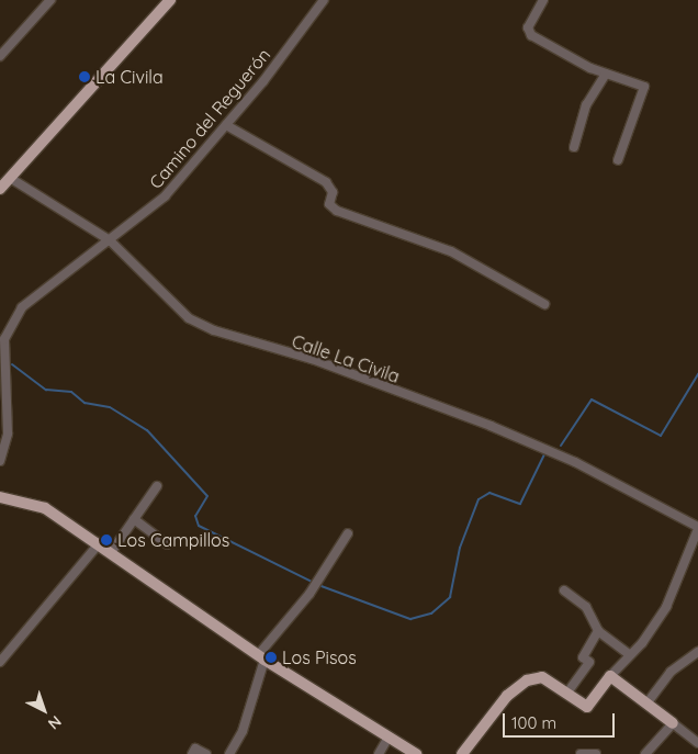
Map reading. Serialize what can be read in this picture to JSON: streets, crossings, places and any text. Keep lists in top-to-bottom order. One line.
{"streets":{"street":["Camino del Reguerón","Calle La Civila"]},"crossings":[["Camino del Reguerón","Calle La Civila"]],"places":["La Civila","Los Campillos","Los Pisos"],"scale_bar":"100 m","north":"bottom right"}
